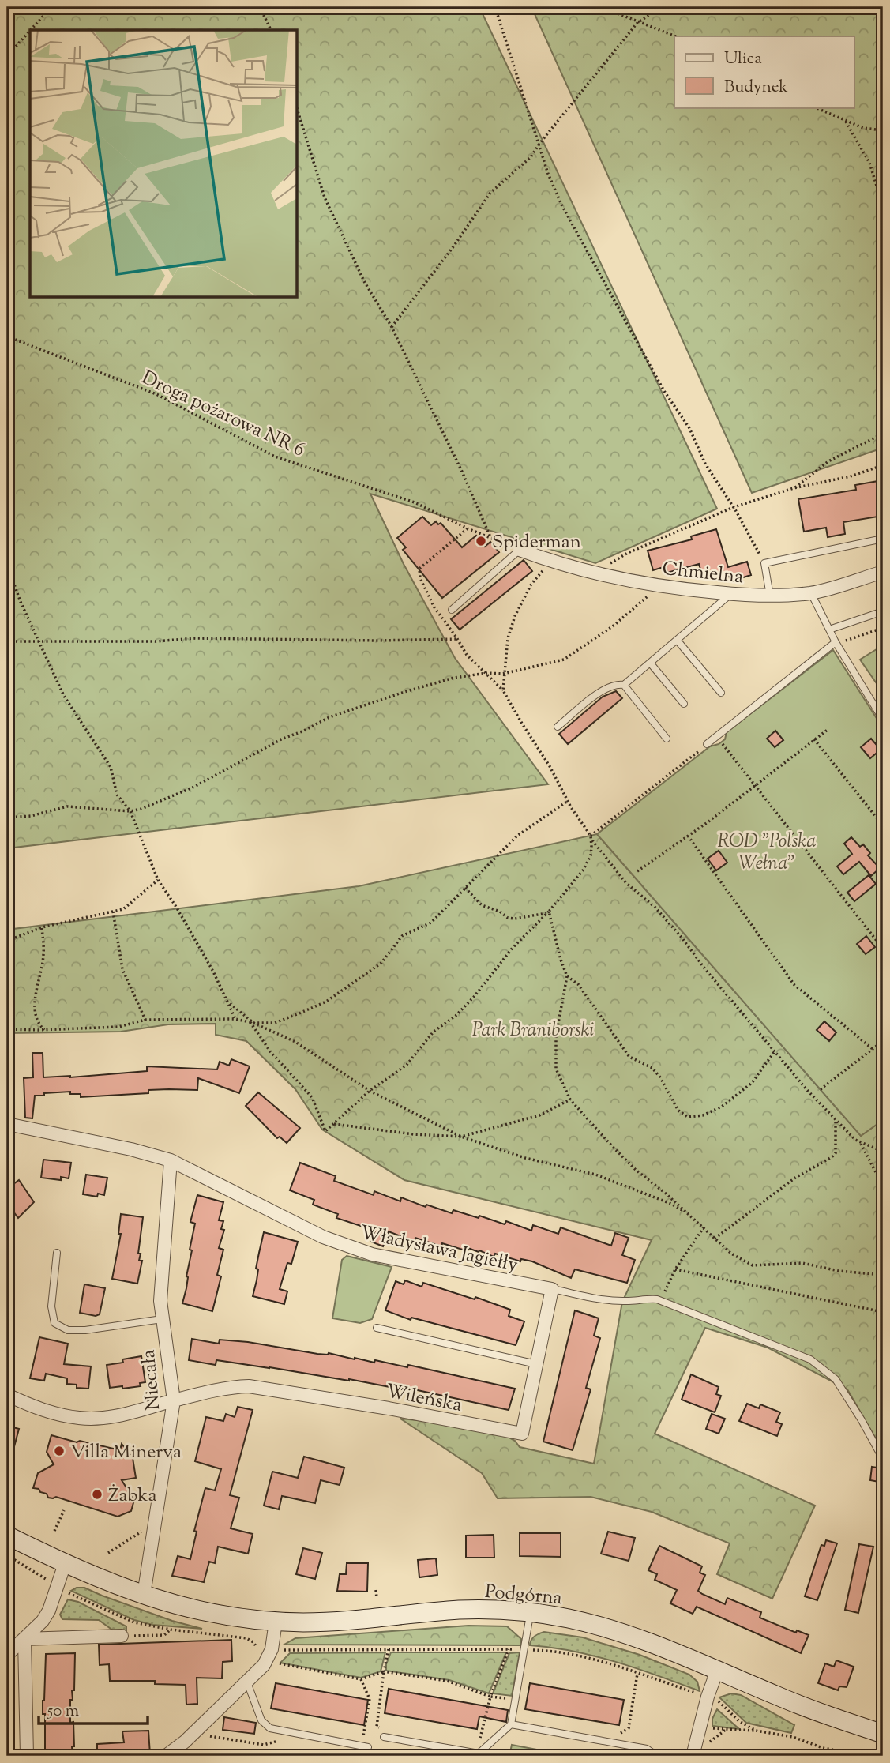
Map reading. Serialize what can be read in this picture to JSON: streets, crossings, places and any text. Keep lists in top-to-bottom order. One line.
{"streets":{"street":["Chmielna","Władysława Jagiełły","Niecała","Wileńska","Podgórna"],"path":["Droga pożarowa NR 6"]},"crossings":[["Droga pożarowa NR 6","Chmielna"],["Władysława Jagiełły","Niecała"],["Władysława Jagiełły","Wileńska"],["Niecała","Wileńska"],["Niecała","Podgórna"]],"parks":["ROD \"Polska Wełna\"","Park Braniborski"],"places":["Spiderman","Villa Minerva","Żabka"],"legend":["Ulica","Budynek"],"scale_bar":"50 m"}
